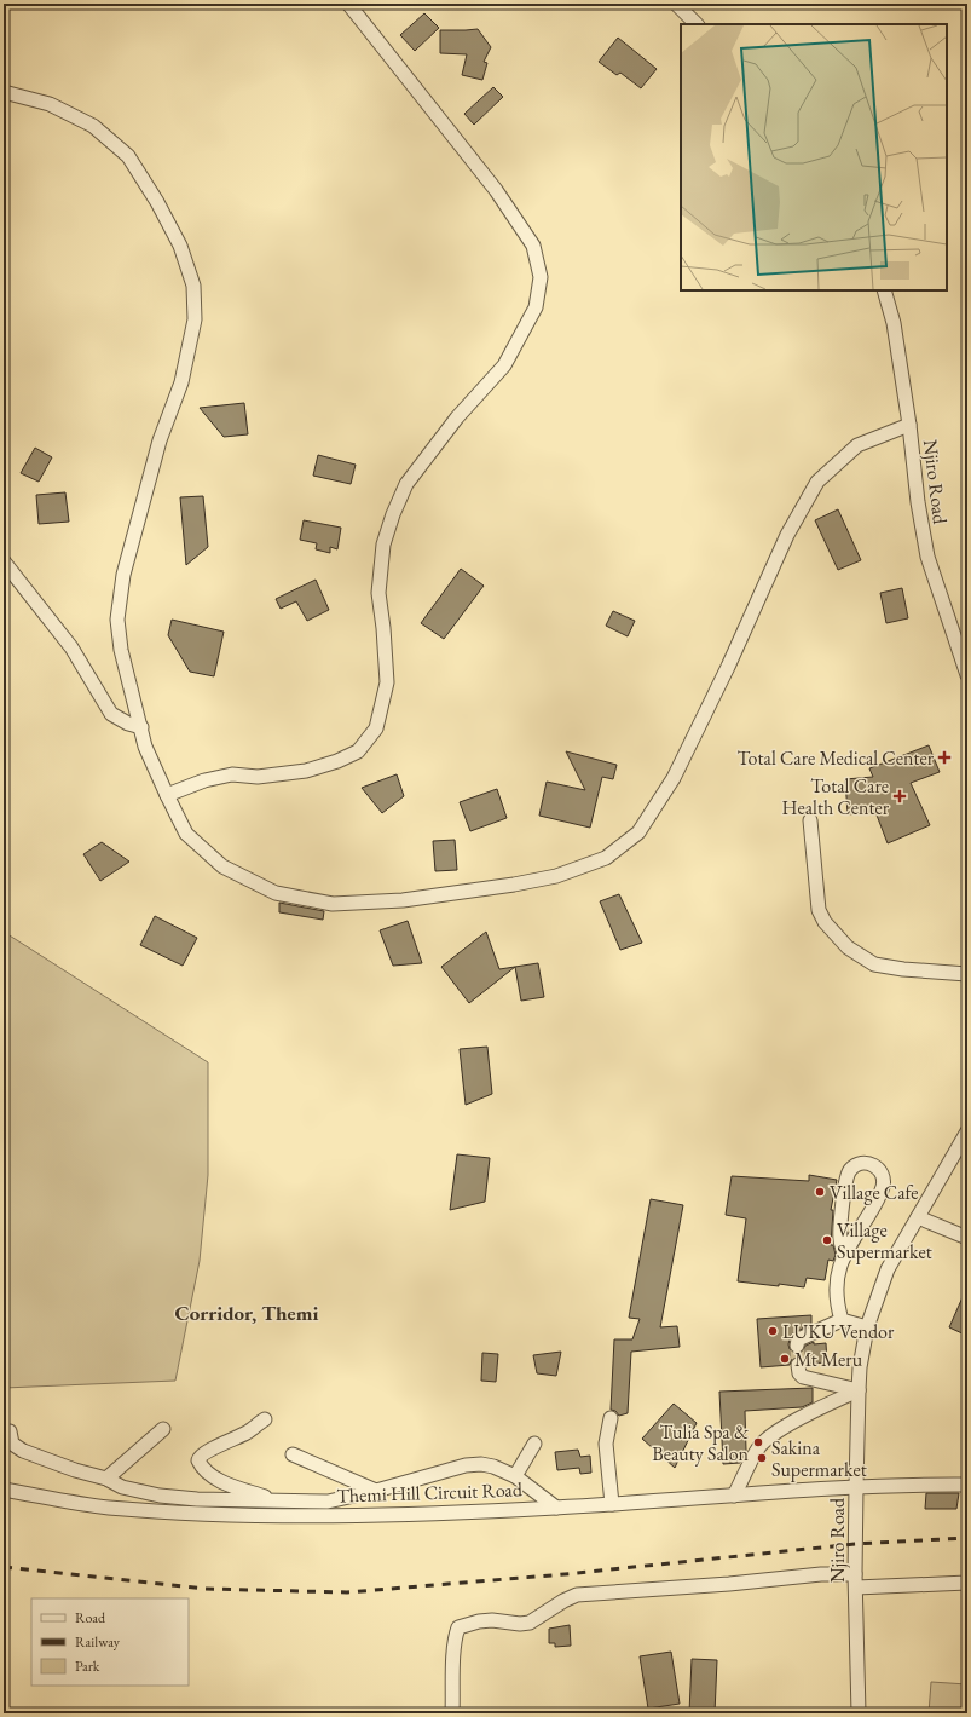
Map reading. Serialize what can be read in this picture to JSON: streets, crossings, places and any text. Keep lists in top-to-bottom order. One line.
{"streets":{"street":["Njiro Road","Themi Hill Circuit Road"]},"crossings":[["Njiro Road","Themi Hill Circuit Road"]],"districts":["Corridor, Themi"],"places":{"health":["Total Care Medical Center","Total Care Health Center"],"other":["Village Cafe","Village Supermarket","LUKU Vendor","Mt Meru","Tulia Spa & Beauty Salon","Sakina Supermarket"]},"legend":["Road","Railway","Park"]}
